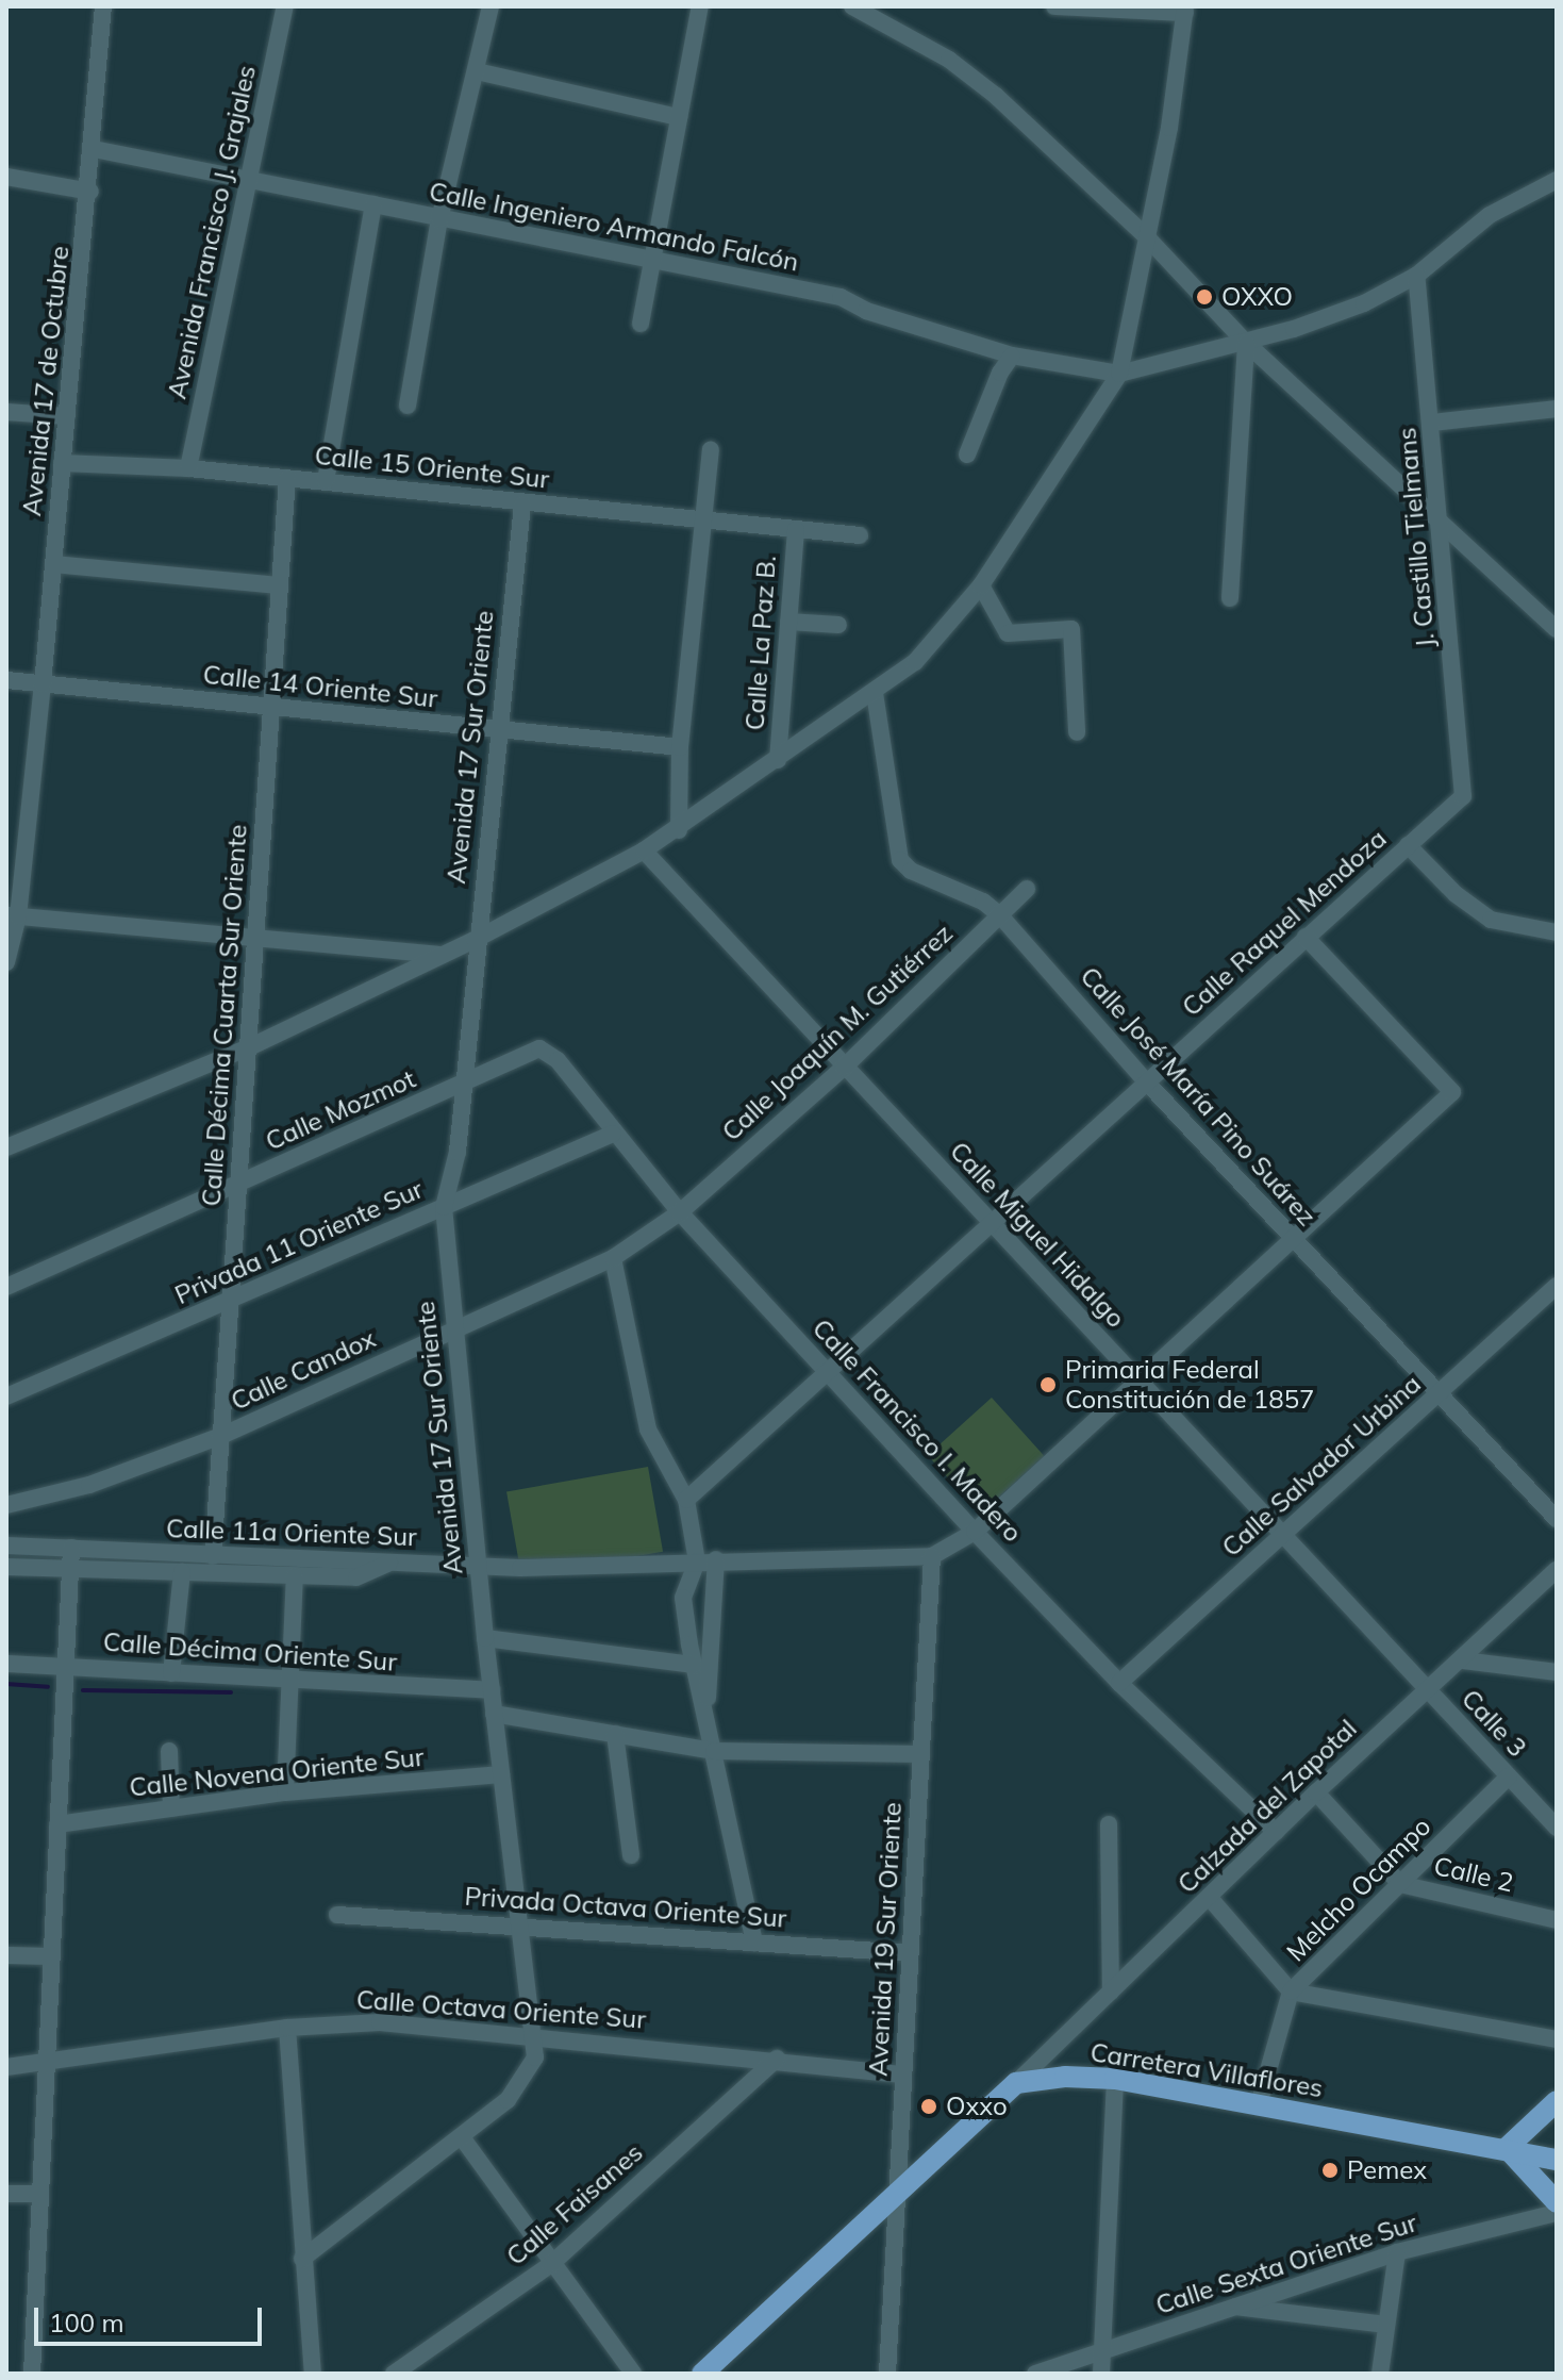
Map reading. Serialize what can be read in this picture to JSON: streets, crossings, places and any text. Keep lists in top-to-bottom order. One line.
{"streets":{"main road":["Carretera Villaflores"],"street":["Calle Ingeniero Armando Falcón","Avenida Francisco J. Grajales","Avenida 17 de Octubre","Calle 15 Oriente Sur","J. Castillo Tielmans","Calle La Paz B.","Calle 14 Oriente Sur","Avenida 17 Sur Oriente","Calle Raquel Mendoza","Calle Décima Cuarta Sur Oriente","Calle Joaquín M. Gutiérrez","Calle José María Pino Suárez","Calle Mozmot","Calle Miguel Hidalgo","Privada 11 Oriente Sur","Calle Candox","Calle Francisco I. Madero","Calle Salvador Urbina","Calle 11a Oriente Sur","Calle Décima Oriente Sur","Calle 3","Calle Novena Oriente Sur","Calzada del Zapotal","Calle 2","Melcho Ocampo","Privada Octava Oriente Sur","Avenida 19 Sur Oriente","Calle Octava Oriente Sur","Calle Faisanes","Calle Sexta Oriente Sur"]},"crossings":[["Calle Ingeniero Armando Falcón","Avenida Francisco J. Grajales"],["Calle Ingeniero Armando Falcón","Avenida 17 de Octubre"],["Avenida Francisco J. Grajales","Calle 15 Oriente Sur"],["Avenida 17 de Octubre","Calle 15 Oriente Sur"],["Avenida 17 de Octubre","Calle 14 Oriente Sur"],["Calle 15 Oriente Sur","Calle La Paz B."],["Calle 15 Oriente Sur","Avenida 17 Sur Oriente"],["Calle 15 Oriente Sur","Calle Décima Cuarta Sur Oriente"],["J. Castillo Tielmans","Calle Raquel Mendoza"],["Calle 14 Oriente Sur","Avenida 17 Sur Oriente"],["Calle 14 Oriente Sur","Calle Décima Cuarta Sur Oriente"],["Avenida 17 Sur Oriente","Calle Mozmot"],["Avenida 17 Sur Oriente","Privada 11 Oriente Sur"],["Avenida 17 Sur Oriente","Calle Candox"],["Avenida 17 Sur Oriente","Calle 11a Oriente Sur"],["Avenida 17 Sur Oriente","Calle Décima Oriente Sur"],["Avenida 17 Sur Oriente","Calle Novena Oriente Sur"],["Avenida 17 Sur Oriente","Privada Octava Oriente Sur"],["Avenida 17 Sur Oriente","Calle Octava Oriente Sur"],["Calle Raquel Mendoza","Calle José María Pino Suárez"],["Calle Raquel Mendoza","Calle Miguel Hidalgo"],["Calle Raquel Mendoza","Calle Francisco I. Madero"],["Calle Décima Cuarta Sur Oriente","Calle Mozmot"],["Calle Décima Cuarta Sur Oriente","Privada 11 Oriente Sur"],["Calle Décima Cuarta Sur Oriente","Calle Candox"],["Calle Décima Cuarta Sur Oriente","Calle 11a Oriente Sur"],["Calle Joaquín M. Gutiérrez","Calle José María Pino Suárez"],["Calle Joaquín M. Gutiérrez","Calle Miguel Hidalgo"],["Calle Joaquín M. Gutiérrez","Calle Candox"],["Calle Joaquín M. Gutiérrez","Calle Francisco I. Madero"],["Calle José María Pino Suárez","Calle Salvador Urbina"],["Calle Mozmot","Calle Francisco I. Madero"],["Calle Miguel Hidalgo","Calle Salvador Urbina"],["Calle Miguel Hidalgo","Calle 3"],["Calle Miguel Hidalgo","Calzada del Zapotal"],["Privada 11 Oriente Sur","Calle Francisco I. Madero"],["Calle Francisco I. Madero","Calle Salvador Urbina"],["Calle Francisco I. Madero","Calzada del Zapotal"],["Calle 11a Oriente Sur","Avenida 19 Sur Oriente"],["Calle 3","Calzada del Zapotal"],["Calle 3","Melcho Ocampo"],["Calzada del Zapotal","Calle 2"],["Calzada del Zapotal","Carretera Villaflores"],["Calle 2","Melcho Ocampo"],["Melcho Ocampo","Carretera Villaflores"],["Privada Octava Oriente Sur","Avenida 19 Sur Oriente"],["Avenida 19 Sur Oriente","Calle Octava Oriente Sur"],["Calle Octava Oriente Sur","Calle Faisanes"]],"places":["OXXO","Primaria Federal Constitución de 1857","Oxxo","Pemex"],"scale_bar":"100 m"}
